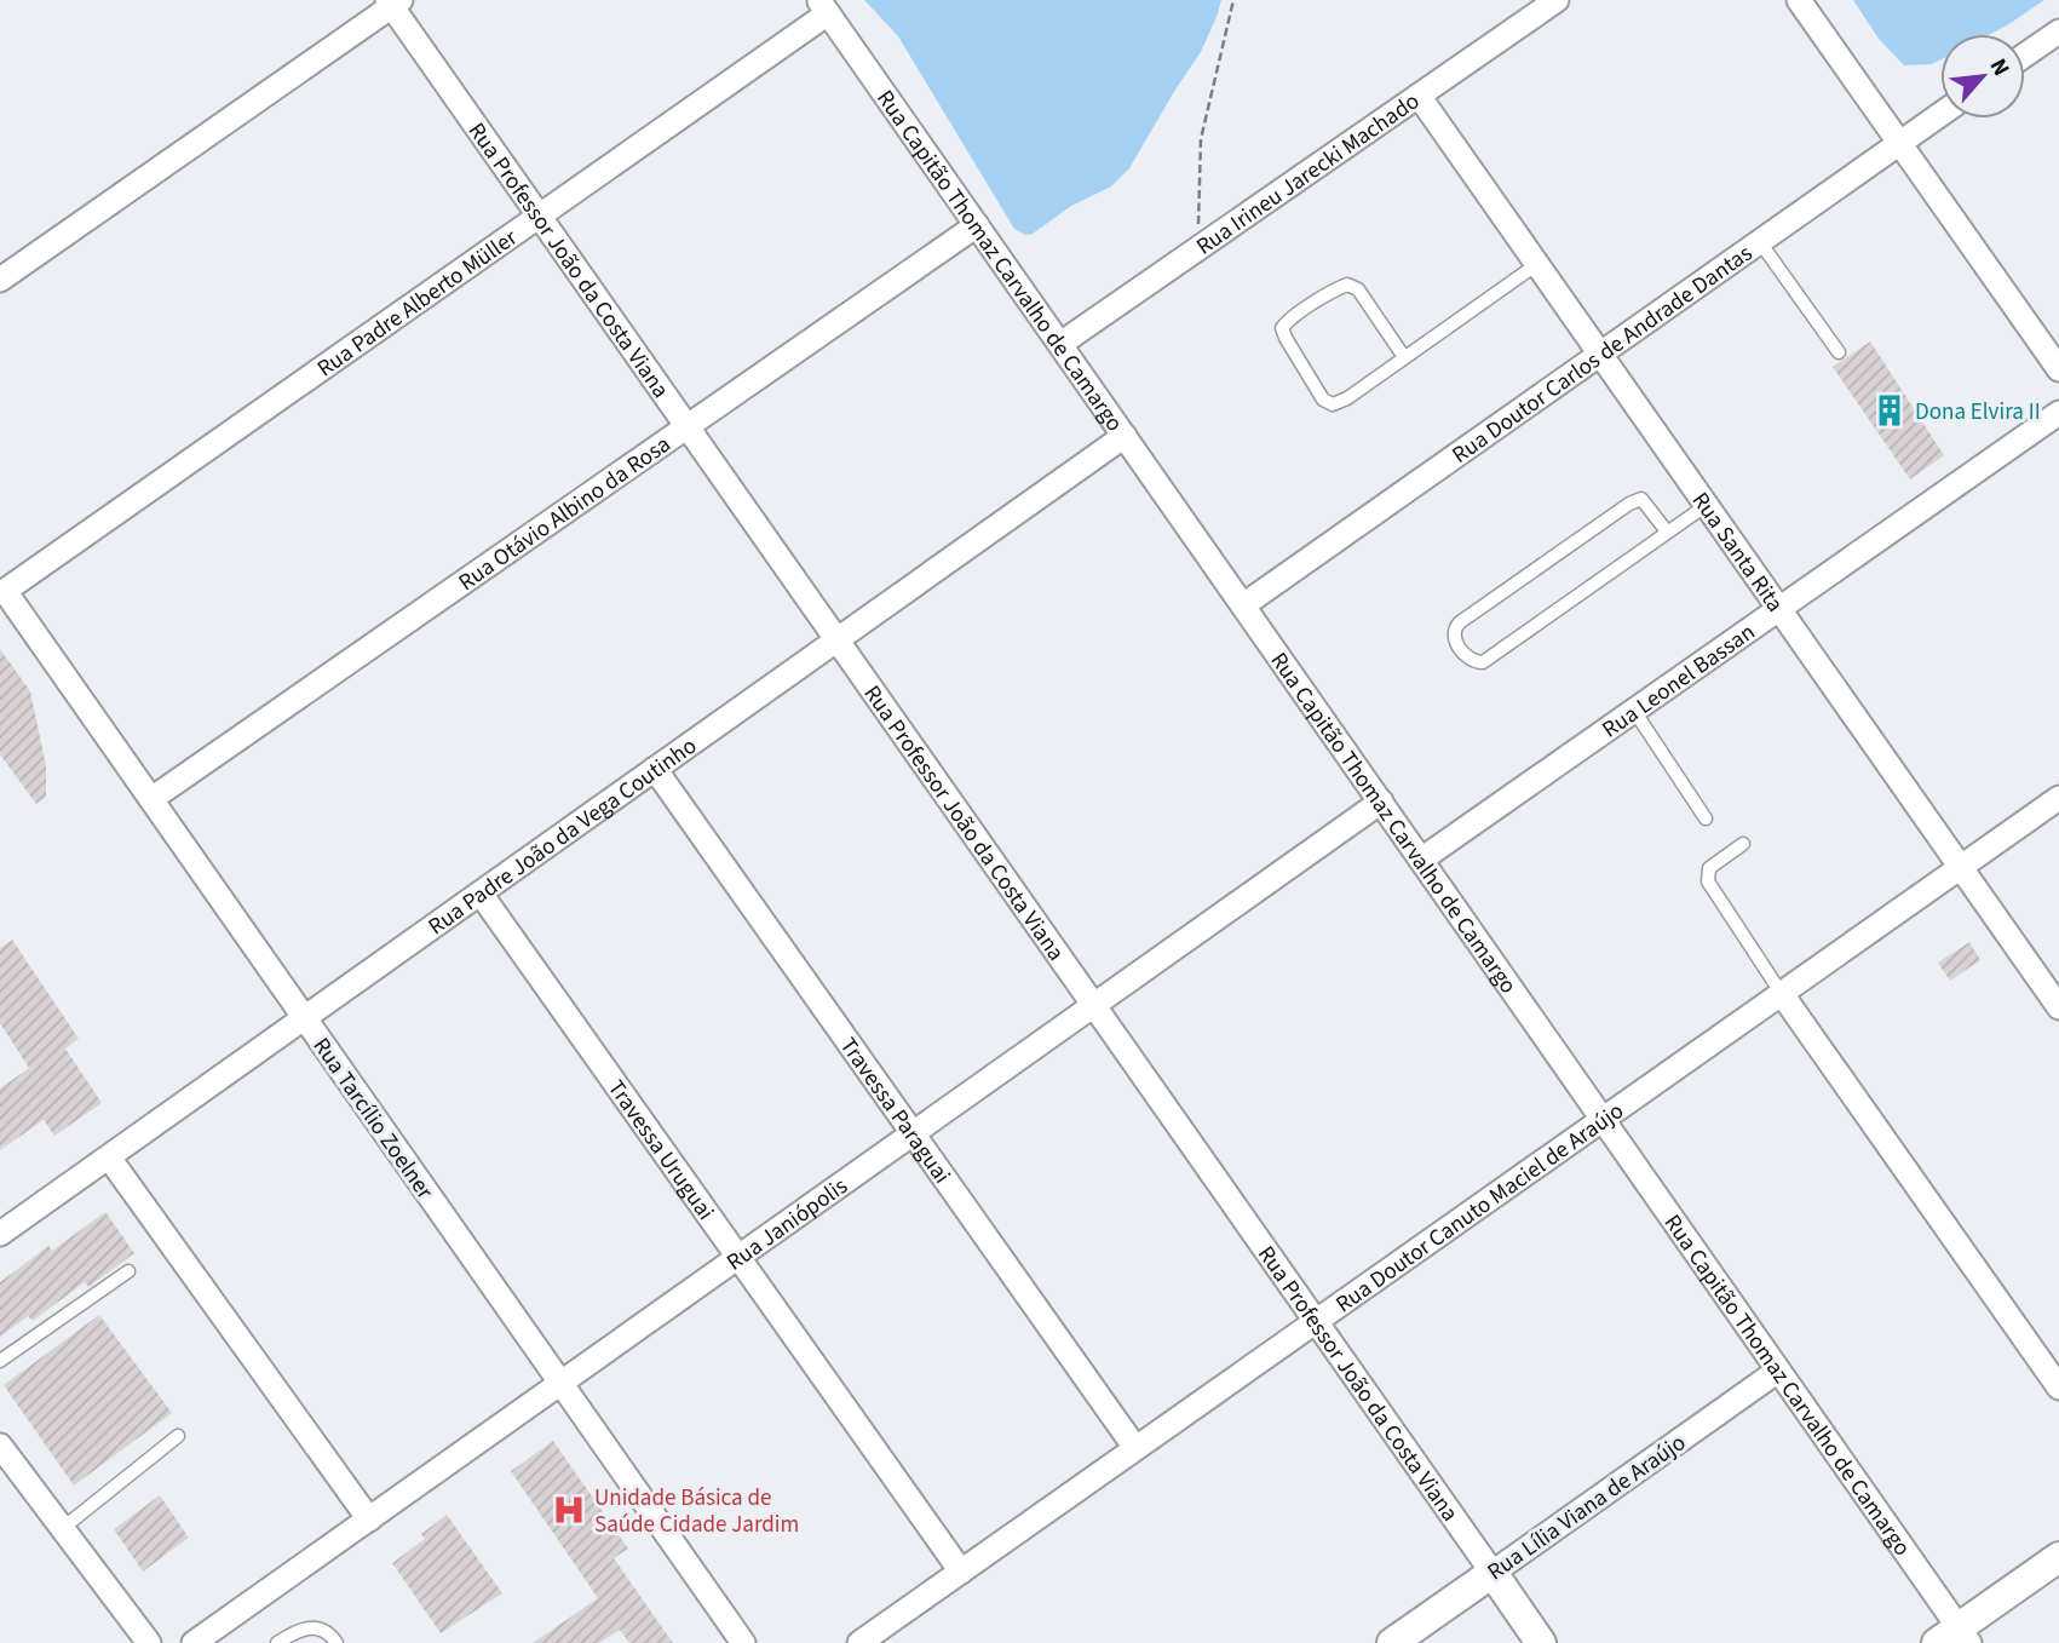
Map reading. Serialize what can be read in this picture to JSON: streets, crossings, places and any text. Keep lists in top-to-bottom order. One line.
{"streets":{"street":["Rua Irineu Jarecki Machado","Rua Professor João da Costa Viana","Rua Capitão Thomaz Carvalho de Camargo","Rua Padre Alberto Müller","Rua Doutor Carlos de Andrade Dantas","Rua Otávio Albino da Rosa","Rua Santa Rita","Rua Leonel Bassan","Rua Padre João da Vega Coutinho","Travessa Paraguai","Rua Tarcílio Zoelner","Travessa Uruguai","Rua Doutor Canuto Maciel de Araújo","Rua Janiópolis","Rua Lília Viana de Araújo"]},"crossings":[["Rua Irineu Jarecki Machado","Rua Capitão Thomaz Carvalho de Camargo"],["Rua Irineu Jarecki Machado","Rua Santa Rita"],["Rua Professor João da Costa Viana","Rua Padre Alberto Müller"],["Rua Professor João da Costa Viana","Rua Otávio Albino da Rosa"],["Rua Professor João da Costa Viana","Rua Padre João da Vega Coutinho"],["Rua Professor João da Costa Viana","Rua Doutor Canuto Maciel de Araújo"],["Rua Professor João da Costa Viana","Rua Janiópolis"],["Rua Professor João da Costa Viana","Rua Lília Viana de Araújo"],["Rua Capitão Thomaz Carvalho de Camargo","Rua Padre Alberto Müller"],["Rua Capitão Thomaz Carvalho de Camargo","Rua Doutor Carlos de Andrade Dantas"],["Rua Capitão Thomaz Carvalho de Camargo","Rua Otávio Albino da Rosa"],["Rua Capitão Thomaz Carvalho de Camargo","Rua Leonel Bassan"],["Rua Capitão Thomaz Carvalho de Camargo","Rua Padre João da Vega Coutinho"],["Rua Capitão Thomaz Carvalho de Camargo","Rua Doutor Canuto Maciel de Araújo"],["Rua Capitão Thomaz Carvalho de Camargo","Rua Janiópolis"],["Rua Capitão Thomaz Carvalho de Camargo","Rua Lília Viana de Araújo"],["Rua Padre Alberto Müller","Rua Tarcílio Zoelner"],["Rua Doutor Carlos de Andrade Dantas","Rua Santa Rita"],["Rua Otávio Albino da Rosa","Rua Tarcílio Zoelner"],["Rua Santa Rita","Rua Leonel Bassan"],["Rua Santa Rita","Rua Doutor Canuto Maciel de Araújo"],["Rua Padre João da Vega Coutinho","Travessa Paraguai"],["Rua Padre João da Vega Coutinho","Rua Tarcílio Zoelner"],["Rua Padre João da Vega Coutinho","Travessa Uruguai"],["Travessa Paraguai","Rua Doutor Canuto Maciel de Araújo"],["Travessa Paraguai","Rua Janiópolis"],["Rua Tarcílio Zoelner","Rua Janiópolis"],["Travessa Uruguai","Rua Doutor Canuto Maciel de Araújo"],["Travessa Uruguai","Rua Janiópolis"]],"places":{"building":["Dona Elvira II"],"hospital":["Unidade Básica de Saúde Cidade Jardim"]},"north":"top right"}
